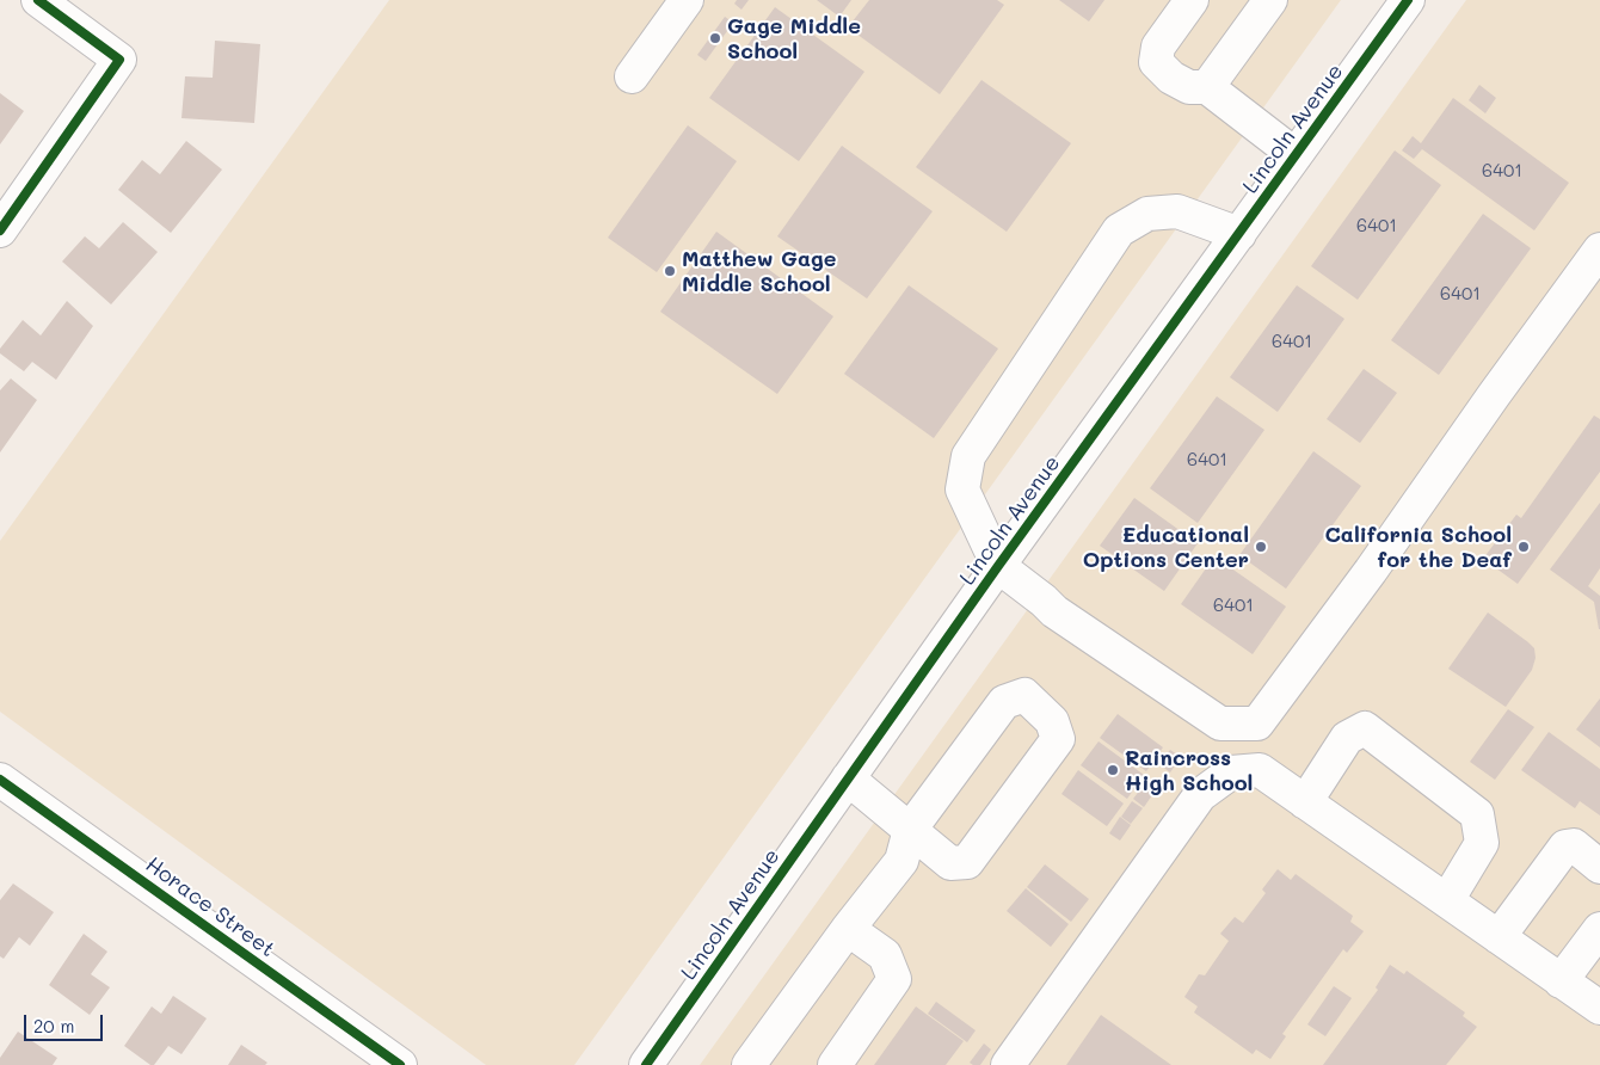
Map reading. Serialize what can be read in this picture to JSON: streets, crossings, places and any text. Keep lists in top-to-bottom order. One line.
{"streets":{"street":["Lincoln Avenue","Horace Street"]},"places":["Gage Middle School","Matthew Gage Middle School","Educational Options Center","California School for the Deaf","Raincross High School"],"house_numbers":["6401","6401","6401","6401","6401","6401"],"scale_bar":"20 m"}
